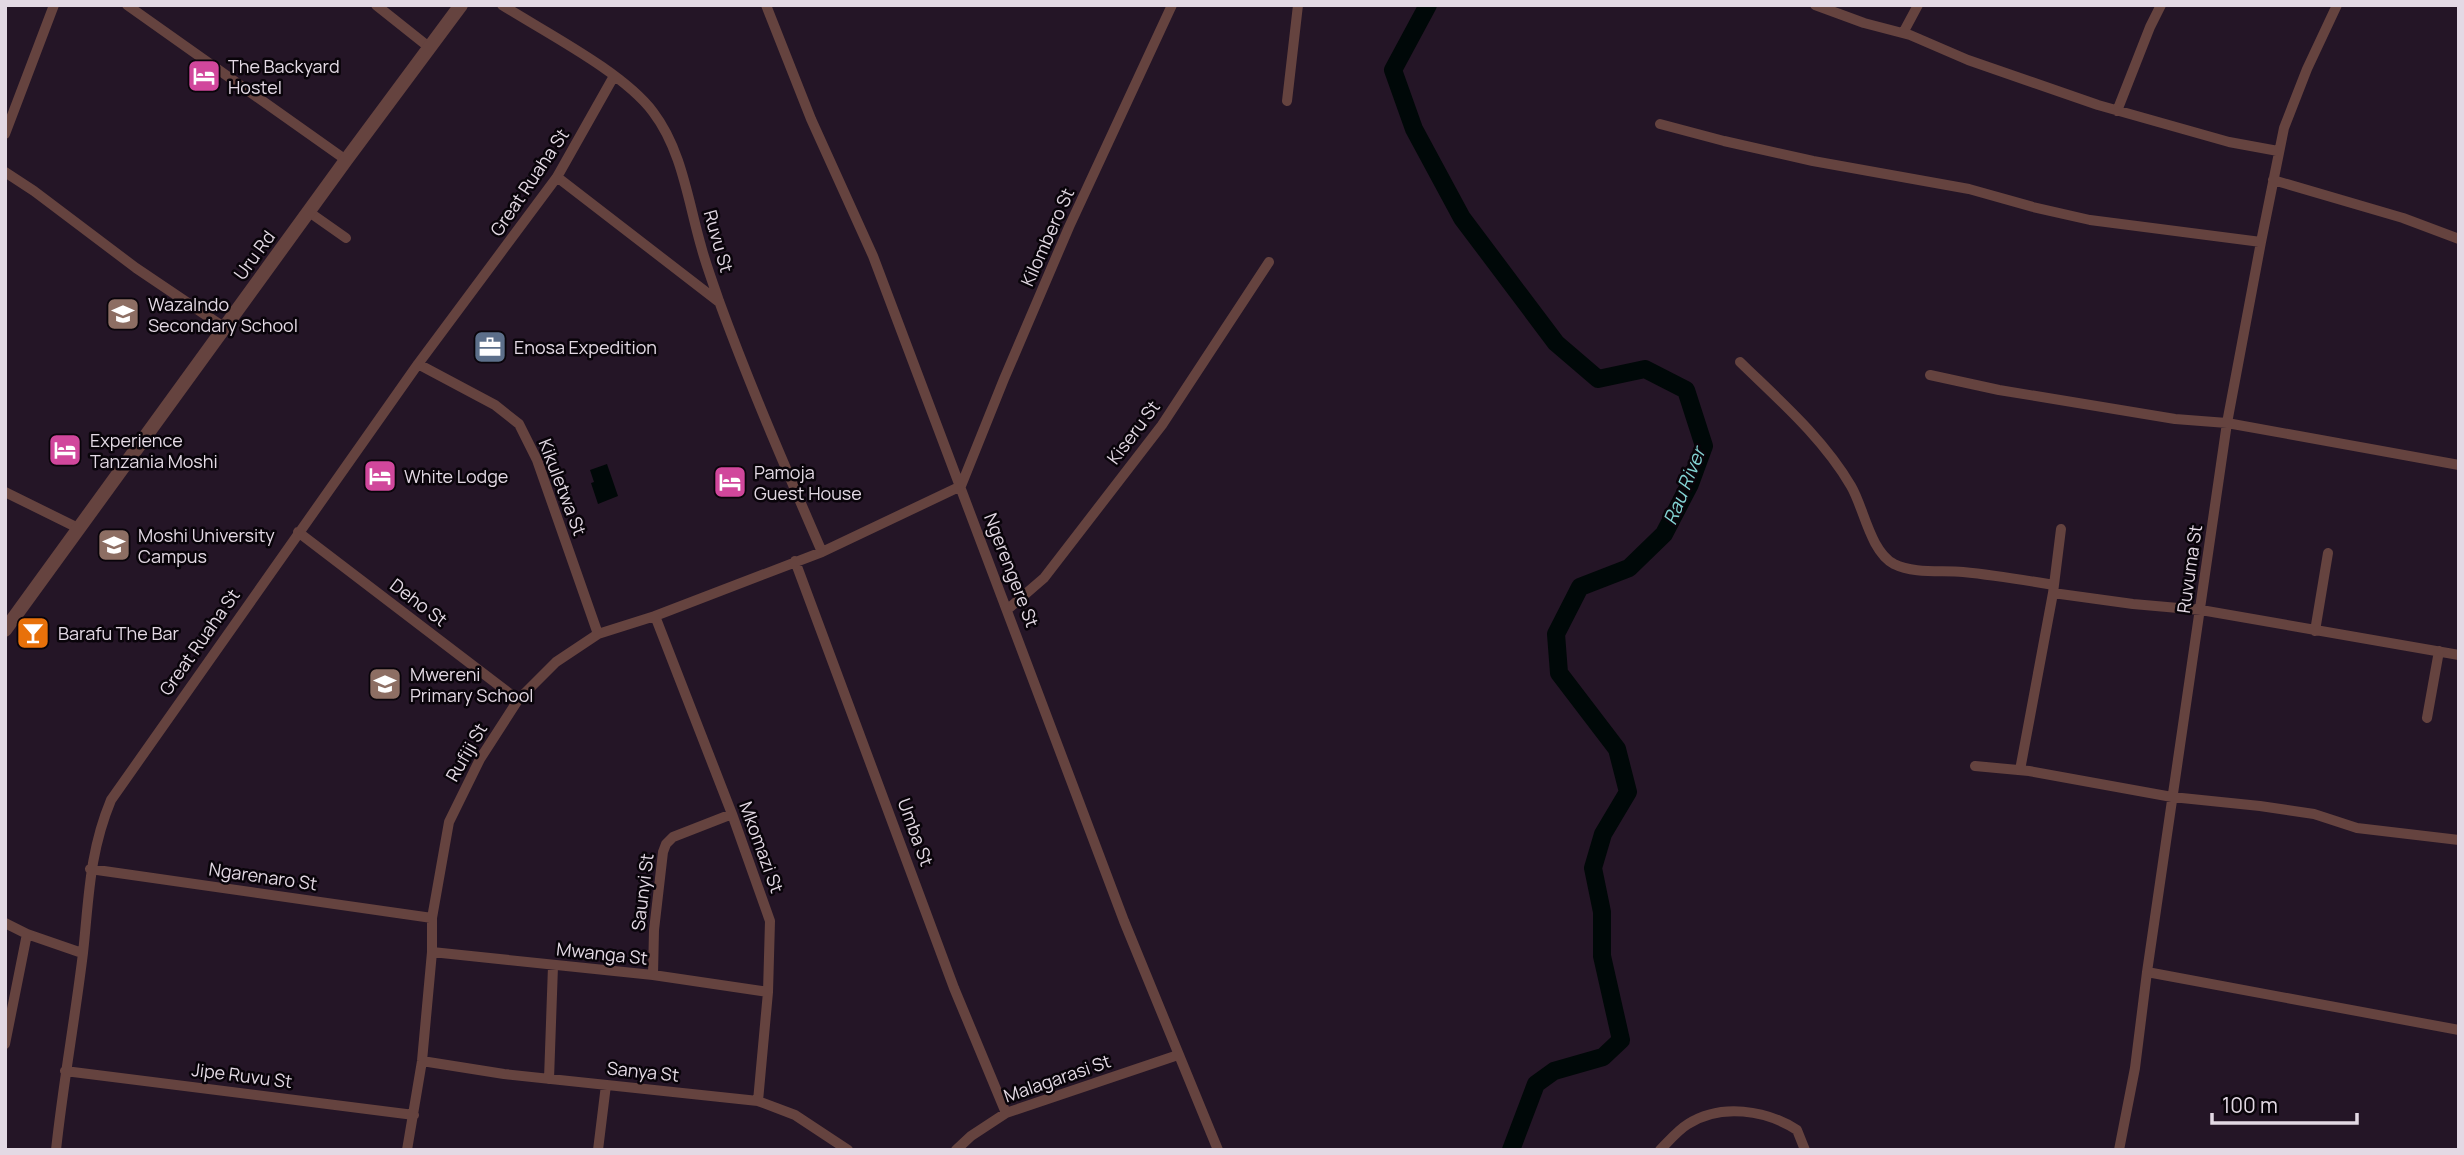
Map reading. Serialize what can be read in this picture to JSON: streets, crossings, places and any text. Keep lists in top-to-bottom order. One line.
{"streets":{"street":["Great Ruaha St","Kilombero St","Ruvu St","Uru Rd","Kiseru St","Kikuletwa St","Ruvuma St","Ngerengere St","Deho St","Rufiji St","Umba St","Mkomazi St","Ngarenaro St","Saunyi St","Mwanga St","Sanya St","Jipe Ruvu St","Malagarasi St"]},"crossings":[["Great Ruaha St","Ruvu St"],["Great Ruaha St","Kikuletwa St"],["Great Ruaha St","Deho St"],["Great Ruaha St","Ngarenaro St"],["Great Ruaha St","Jipe Ruvu St"],["Kilombero St","Ngerengere St"],["Kilombero St","Rufiji St"],["Ruvu St","Rufiji St"],["Kiseru St","Ngerengere St"],["Kikuletwa St","Rufiji St"],["Ngerengere St","Rufiji St"],["Ngerengere St","Malagarasi St"],["Deho St","Rufiji St"],["Rufiji St","Umba St"],["Rufiji St","Mkomazi St"],["Rufiji St","Ngarenaro St"],["Rufiji St","Mwanga St"],["Rufiji St","Sanya St"],["Rufiji St","Jipe Ruvu St"],["Umba St","Malagarasi St"],["Mkomazi St","Saunyi St"],["Mkomazi St","Mwanga St"],["Mkomazi St","Sanya St"],["Saunyi St","Mwanga St"]],"water":["Rau River"],"places":{"hotel":["The Backyard Hostel","Experience Tanzania Moshi","White Lodge","Pamoja Guest House"],"school or university":["Wazalndo Secondary School","Moshi University Campus","Mwereni Primary School"],"office":["Enosa Expedition"],"bar":["Barafu The Bar"]},"scale_bar":"100 m"}
